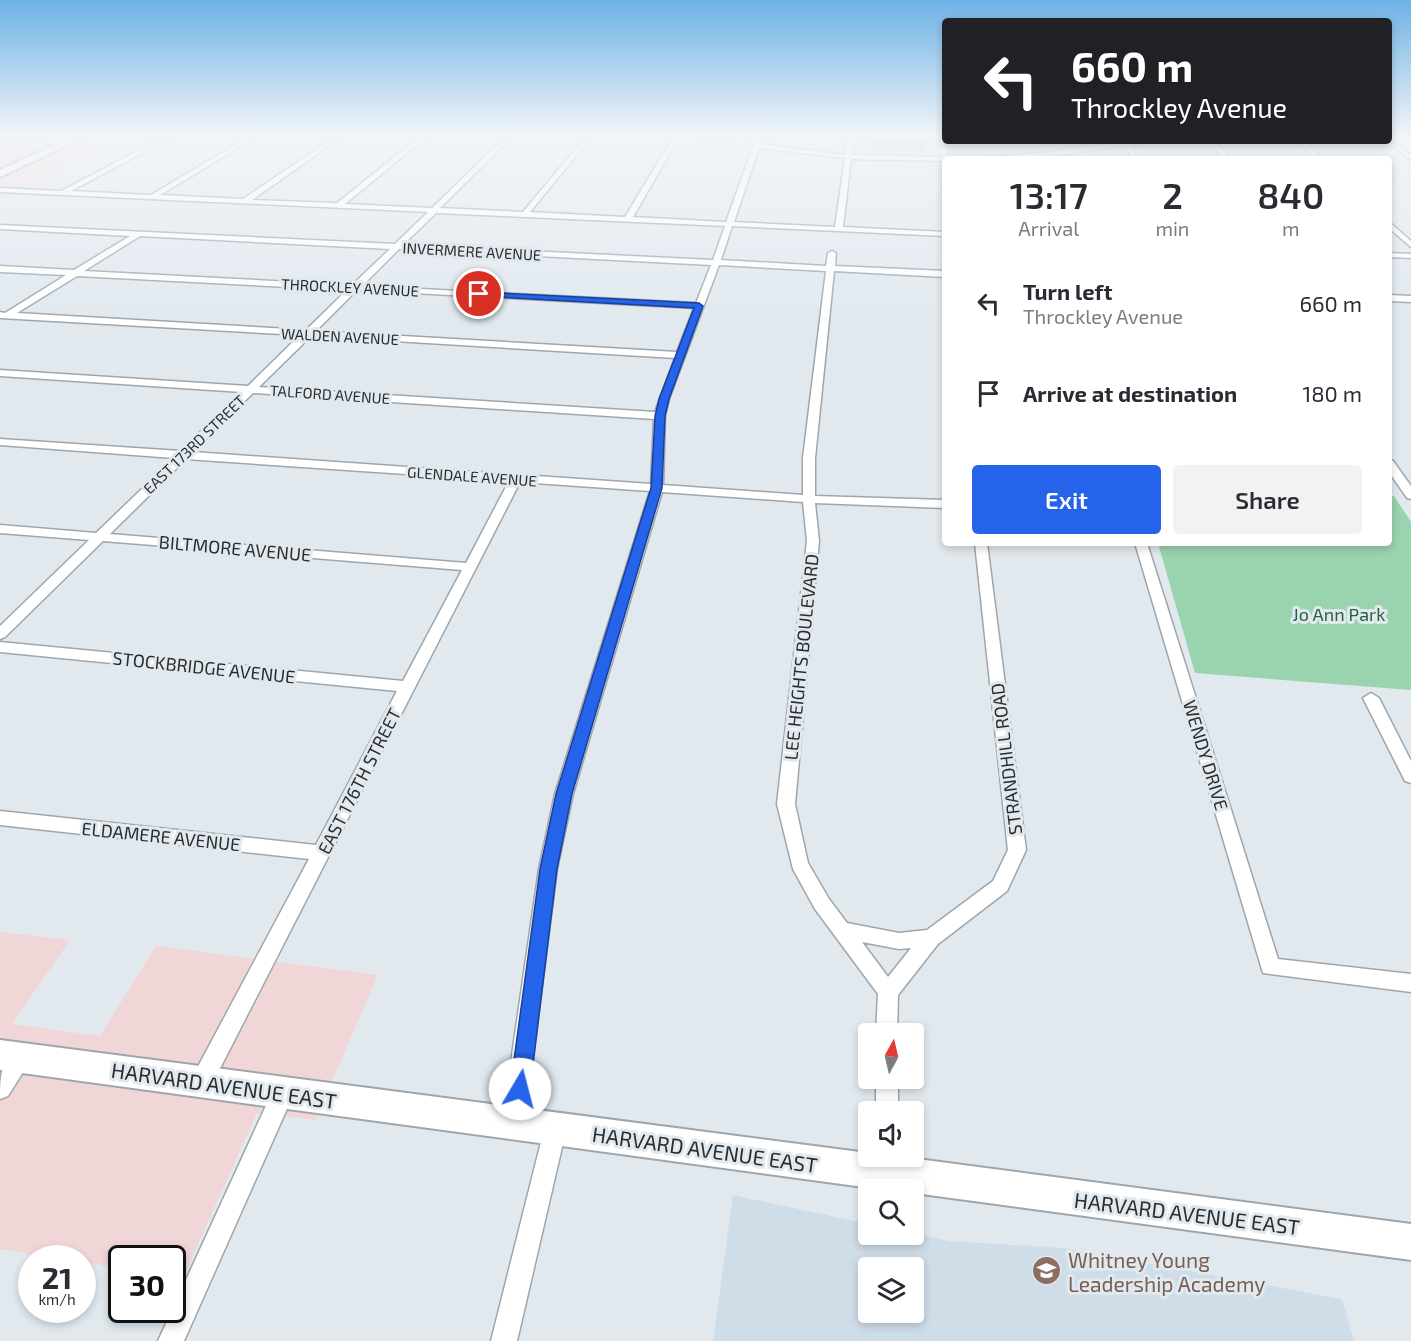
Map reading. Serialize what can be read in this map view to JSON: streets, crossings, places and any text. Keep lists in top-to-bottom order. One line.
{"streets":{"main road":["HARVARD AVENUE EAST"],"street":["INVERMERE AVENUE","THROCKLEY AVENUE","WALDEN AVENUE","TALFORD AVENUE","EAST 173RD STREET","GLENDALE AVENUE","BILTMORE AVENUE","LEE HEIGHTS BOULEVARD","STOCKBRIDGE AVENUE","WENDY DRIVE","STRANDHILL ROAD","EAST 176TH STREET","ELDAMERE AVENUE"]},"crossings":[["INVERMERE AVENUE","EAST 173RD STREET"],["INVERMERE AVENUE","LEE HEIGHTS BOULEVARD"],["THROCKLEY AVENUE","EAST 173RD STREET"],["WALDEN AVENUE","EAST 173RD STREET"],["TALFORD AVENUE","EAST 173RD STREET"],["EAST 173RD STREET","GLENDALE AVENUE"],["EAST 173RD STREET","BILTMORE AVENUE"],["GLENDALE AVENUE","LEE HEIGHTS BOULEVARD"],["GLENDALE AVENUE","EAST 176TH STREET"],["BILTMORE AVENUE","EAST 176TH STREET"],["LEE HEIGHTS BOULEVARD","STRANDHILL ROAD"],["STOCKBRIDGE AVENUE","EAST 176TH STREET"],["EAST 176TH STREET","ELDAMERE AVENUE"],["EAST 176TH STREET","HARVARD AVENUE EAST"]],"parks":["Jo Ann Park"],"places":{"school or university":["Whitney Young Leadership Academy"]},"north":"top","page":{"turn":["660 m","Throckley Avenue"],"eta":["13:17","Arrival","2","min","840","m"],"list":[{"name":"Turn left","note":"Throckley Avenue","value":"660 m"},{"name":"Arrive at destination","value":"180 m"}],"buttons":["Exit","Share"],"speed":"21 km/h","limit":"30"}}
